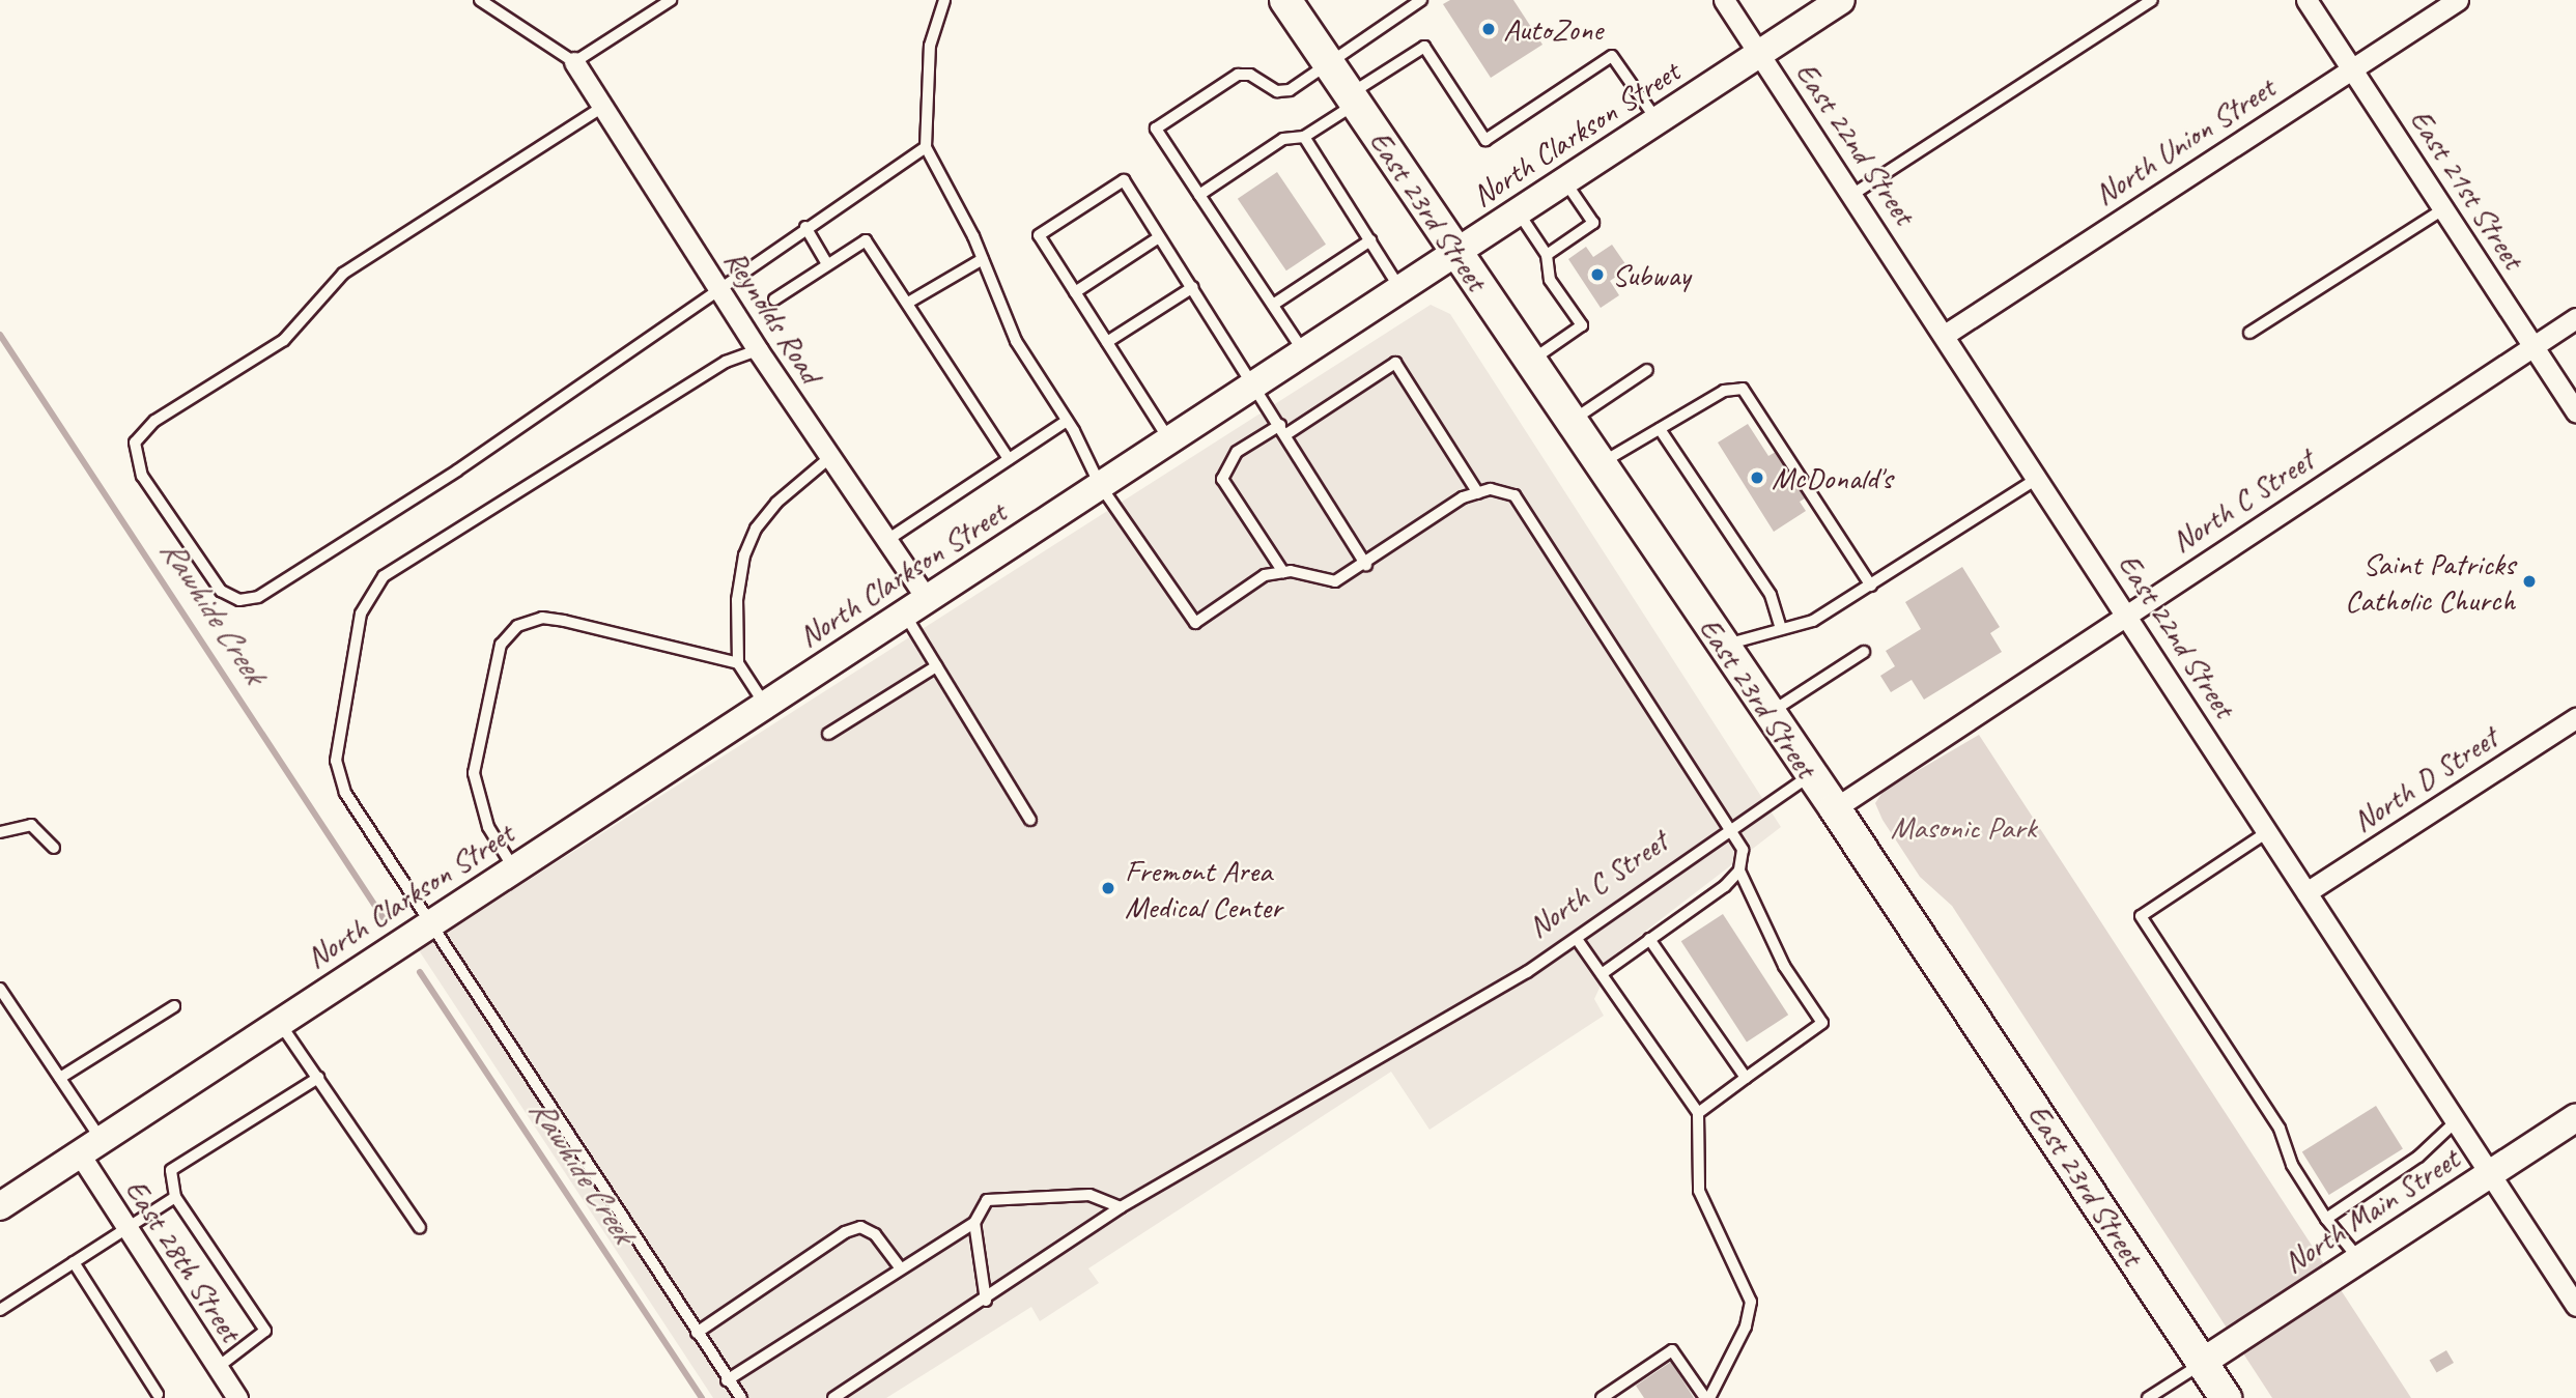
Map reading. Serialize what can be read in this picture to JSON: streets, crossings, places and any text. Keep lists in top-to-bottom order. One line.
{"streets":{"main road":["East 23rd Street"],"street":["North Clarkson Street","North Union Street","East 22nd Street","East 21st Street","Reynolds Road","North C Street","North D Street","North Main Street","East 28th Street"]},"crossings":[["North Clarkson Street","East 22nd Street"],["North Clarkson Street","East 23rd Street"],["North Clarkson Street","Reynolds Road"],["North Clarkson Street","East 28th Street"],["North Union Street","East 22nd Street"],["North Union Street","East 21st Street"],["East 22nd Street","North C Street"],["East 22nd Street","North D Street"],["East 22nd Street","North Main Street"],["East 21st Street","North C Street"],["East 23rd Street","North C Street"],["East 23rd Street","North Main Street"]],"water":["Rawhide Creek"],"parks":["Masonic Park"],"places":["AutoZone","Subway","McDonald's","Saint Patricks Catholic Church","Fremont Area Medical Center"]}
